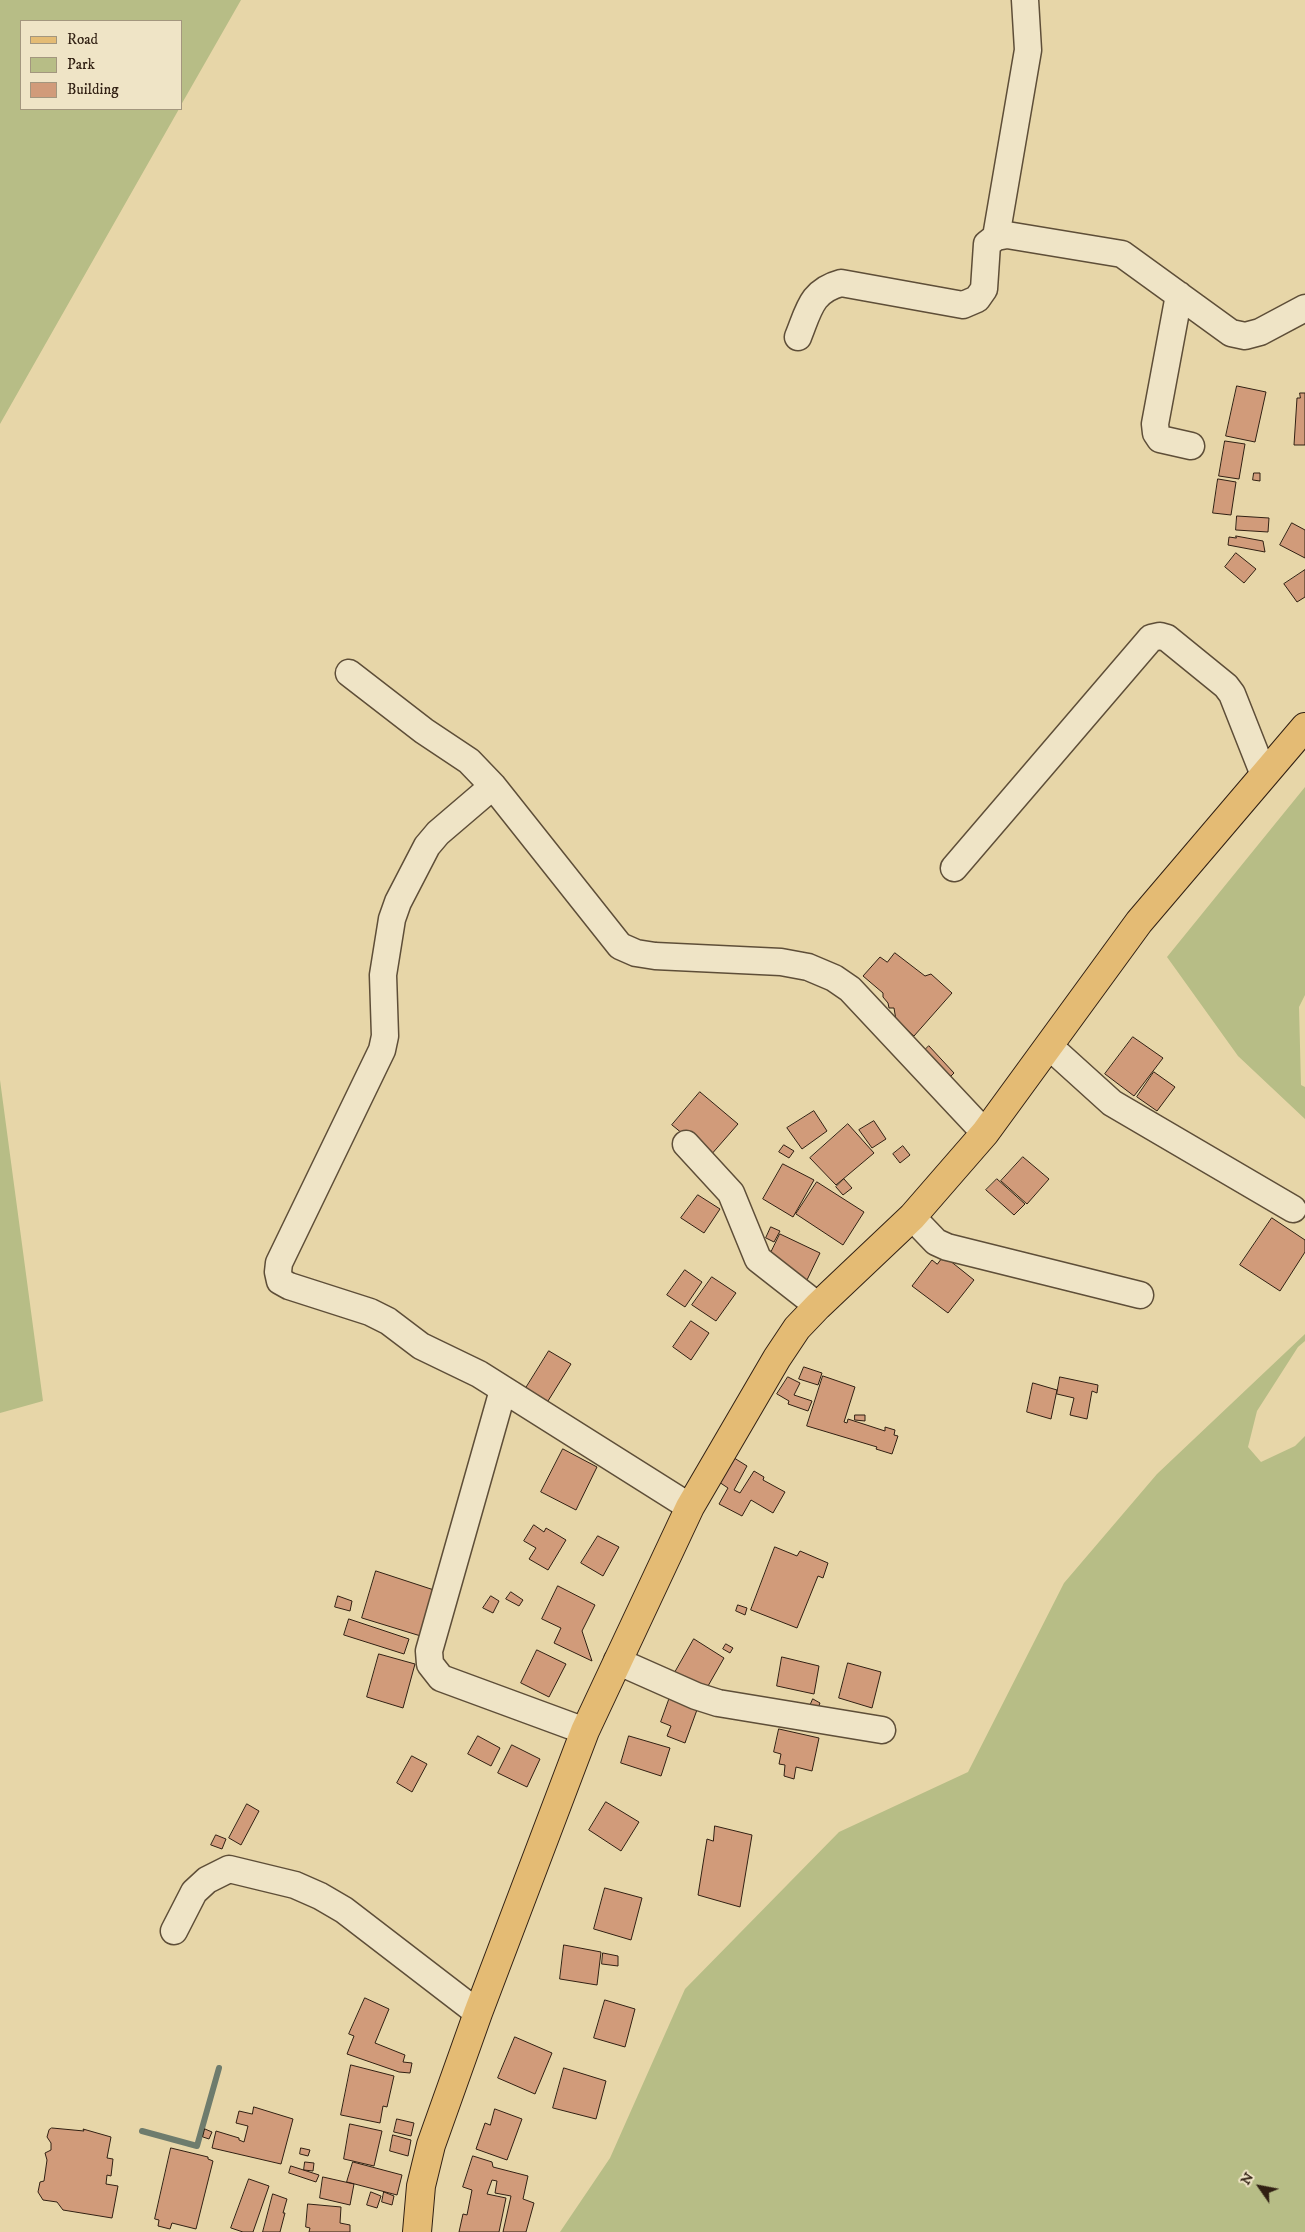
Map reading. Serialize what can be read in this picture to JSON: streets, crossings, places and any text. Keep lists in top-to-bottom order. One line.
{"legend":["Road","Park","Building"],"north":"top left"}
